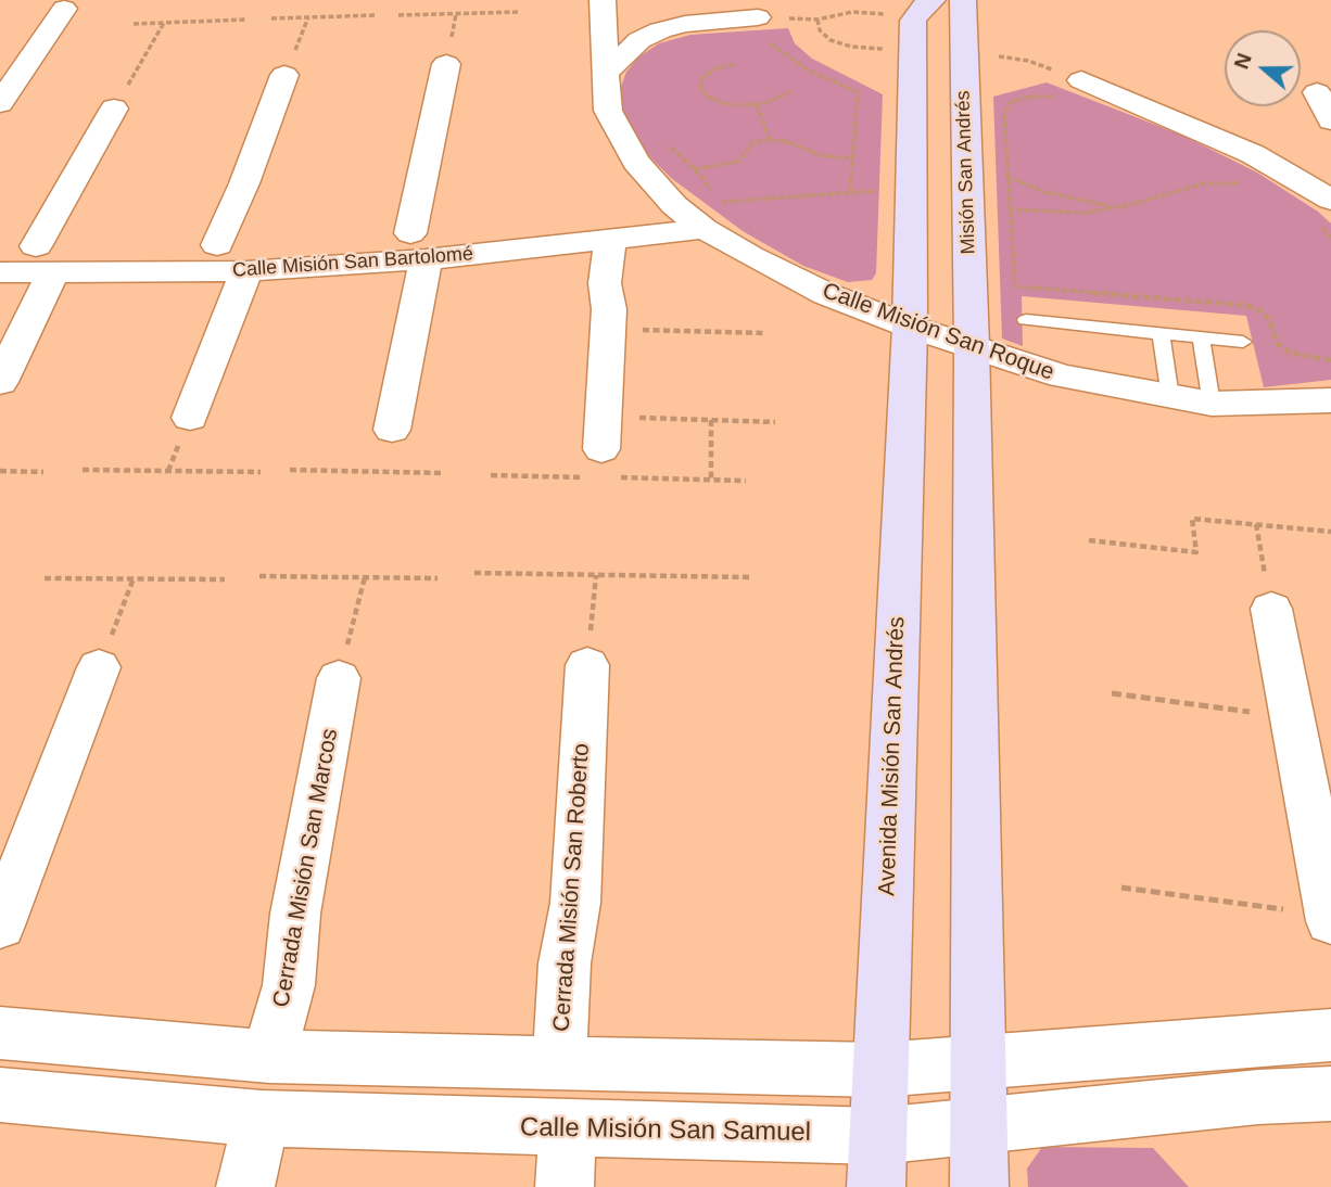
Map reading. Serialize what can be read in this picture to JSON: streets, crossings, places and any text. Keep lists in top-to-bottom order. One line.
{"streets":{"street":["Misión San Andrés","Calle Misión San Bartolomé","Calle Misión San Roque","Avenida Misión San Andrés","Cerrada Misión San Marcos","Cerrada Misión San Roberto","Calle Misión San Samuel"]},"crossings":[["Misión San Andrés","Calle Misión San Roque"],["Calle Misión San Bartolomé","Calle Misión San Roque"],["Calle Misión San Roque","Avenida Misión San Andrés"],["Avenida Misión San Andrés","Calle Misión San Samuel"]],"north":"left"}
